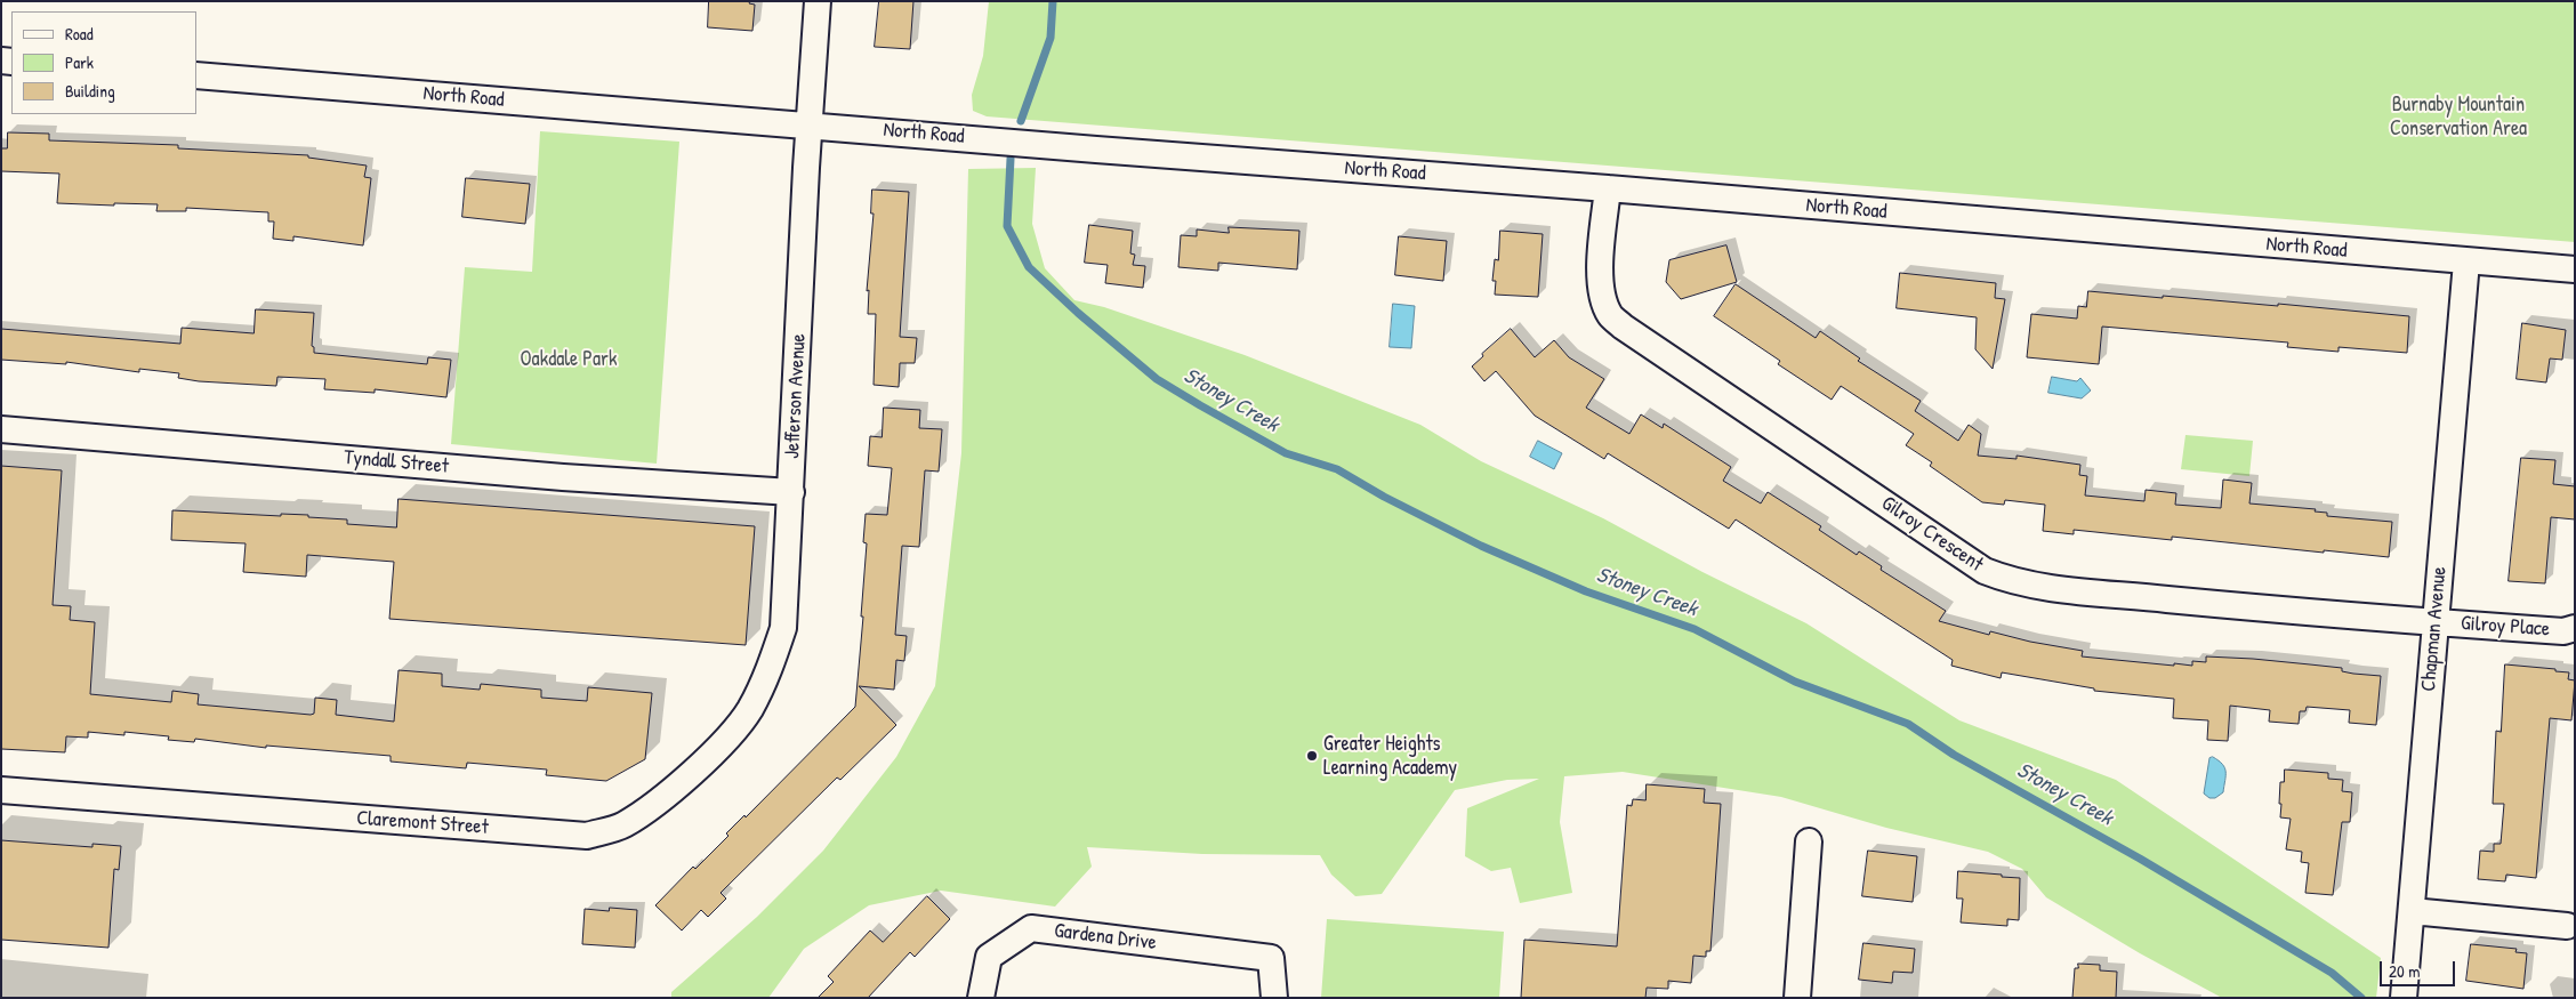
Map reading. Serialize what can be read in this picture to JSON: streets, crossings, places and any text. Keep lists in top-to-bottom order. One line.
{"streets":{"street":["North Road","Jefferson Avenue","Tyndall Street","Gilroy Crescent","Gilroy Place","Chapman Avenue","Claremont Street","Gardena Drive"]},"crossings":[["North Road","Jefferson Avenue"],["North Road","Gilroy Crescent"],["North Road","Chapman Avenue"],["Jefferson Avenue","Tyndall Street"],["Jefferson Avenue","Claremont Street"],["Gilroy Crescent","Gilroy Place"],["Gilroy Crescent","Chapman Avenue"],["Gilroy Place","Chapman Avenue"]],"water":["Stoney Creek"],"parks":["Burnaby Mountain Conservation Area","Oakdale Park"],"places":["Greater Heights Learning Academy"],"legend":["Road","Park","Building"],"scale_bar":"20 m"}
